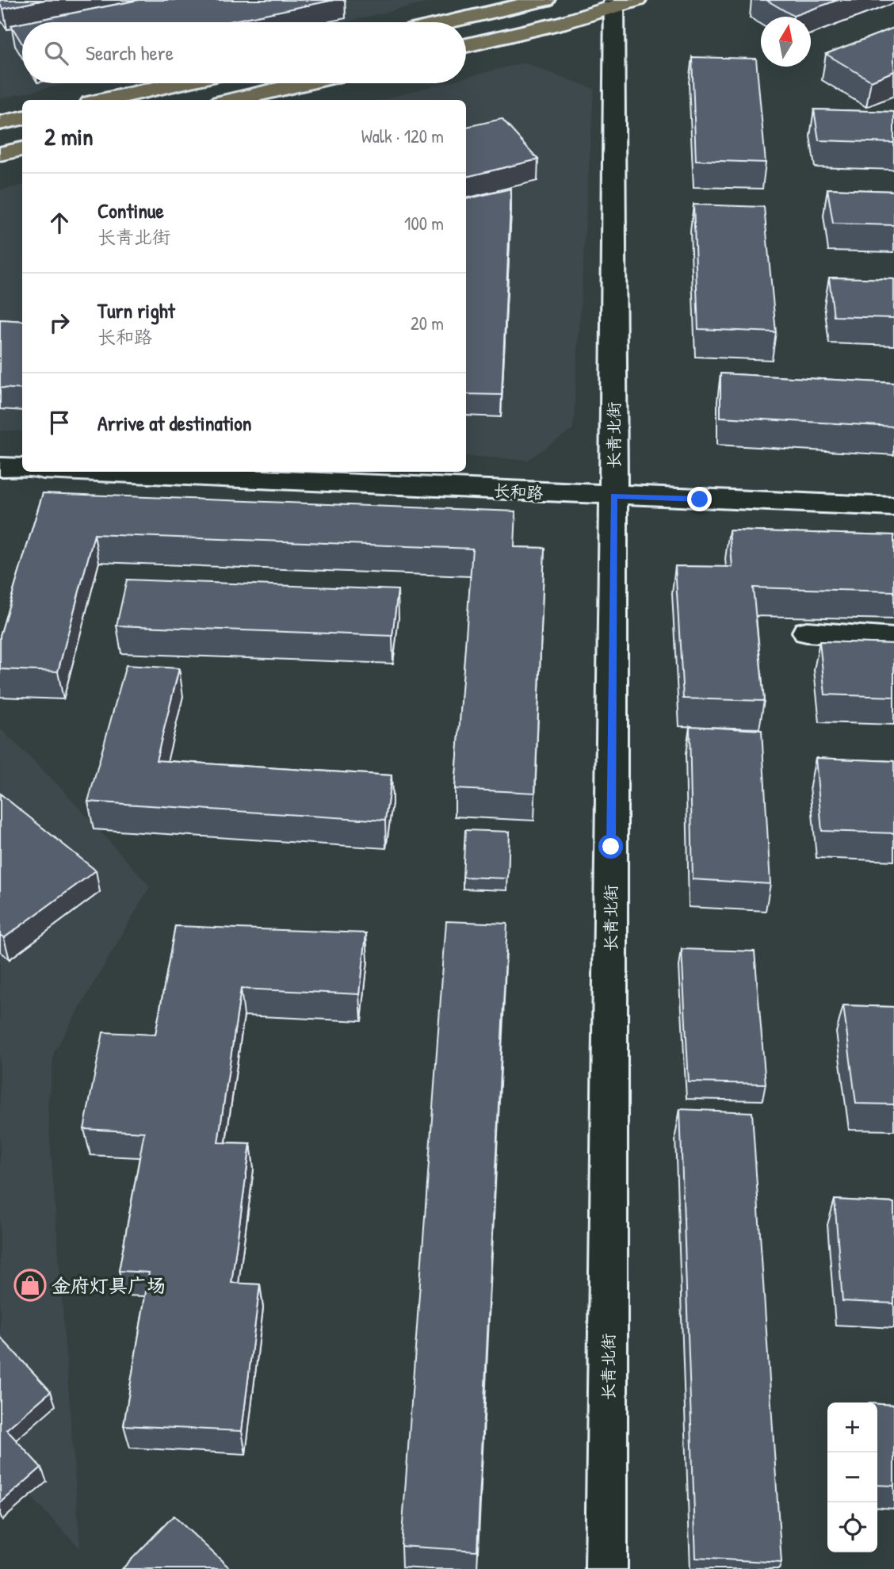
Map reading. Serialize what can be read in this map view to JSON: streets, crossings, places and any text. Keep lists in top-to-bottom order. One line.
{"streets":{"street":["长青北街","长和路"]},"crossings":[["长青北街","长和路"]],"places":{"shop":["金府灯具广场"]},"north":"top","page":{"search":"Search here","heading":["2 min","Walk · 120 m"],"list":[["Continue","长青北街","100 m"],["Turn right","长和路","20 m"],"Arrive at destination"],"map_buttons":["+","−"]}}
